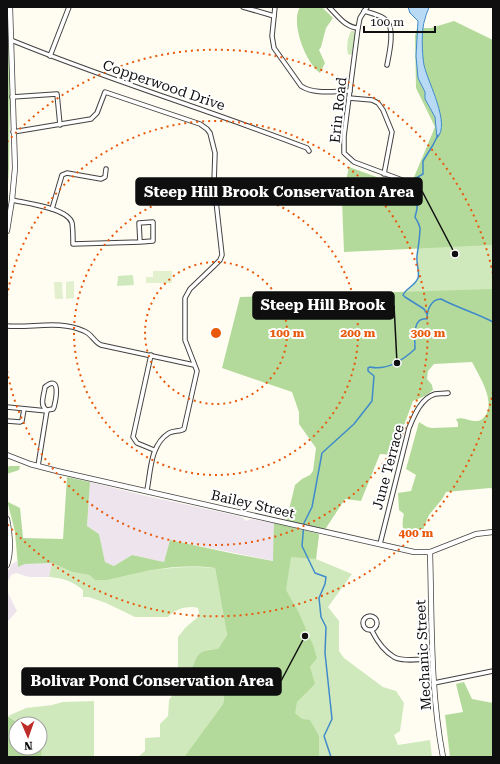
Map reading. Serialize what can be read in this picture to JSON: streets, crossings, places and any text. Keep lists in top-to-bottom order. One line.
{"streets":{"street":["Copperwood Drive","Erin Road","June Terrace","Bailey Street","Mechanic Street"]},"crossings":[["June Terrace","Bailey Street"],["Bailey Street","Mechanic Street"]],"places":["Steep Hill Brook Conservation Area","Steep Hill Brook","Bolivar Pond Conservation Area"],"scale_bar":"100 m","north":"bottom","rings":["100 m","200 m","300 m","400 m"]}
